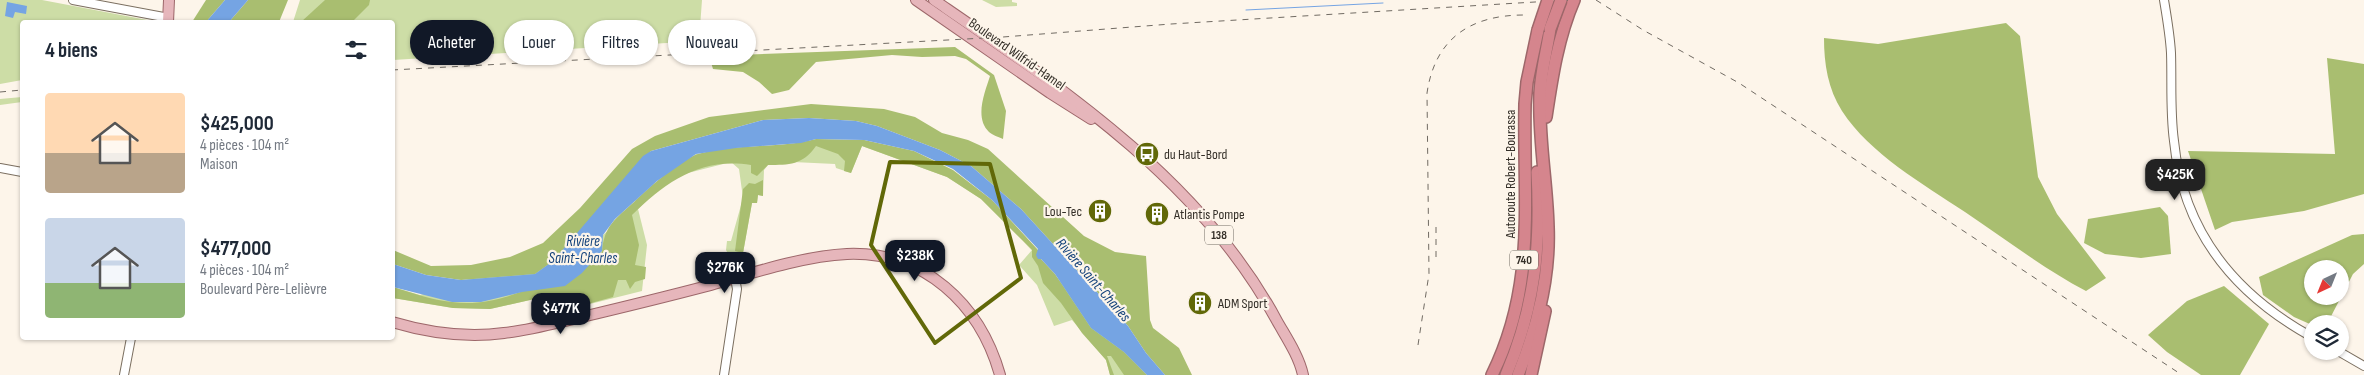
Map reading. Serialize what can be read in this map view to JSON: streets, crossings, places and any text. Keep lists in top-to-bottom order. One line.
{"streets":{"highway":["Autoroute Robert-Bourassa","740"],"main road":["Boulevard Wilfrid-Hamel","138"]},"water":["Rivière Saint-Charles"],"places":{"bus stop":["du Haut-Bord"],"building":["Lou-Tec","Atlantis Pompe","ADM Sport"]},"north":"bottom left","page":{"chip":["Acheter","Louer","Filtres","Nouveau"],"heading":"4 biens","list":[{"name":"$425,000","note":"4 pièces · 104 m² · Maison"},{"name":"$477,000","note":"4 pièces · 104 m² · Boulevard Père-Lelièvre"}],"price":["$425K","$238K","$276K","$477K"]}}
